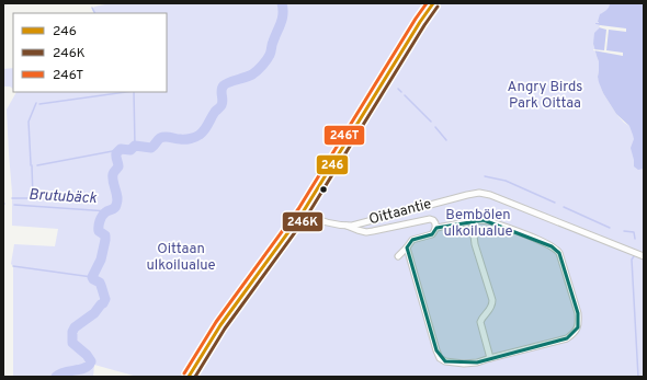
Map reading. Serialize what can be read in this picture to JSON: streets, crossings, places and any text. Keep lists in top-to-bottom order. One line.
{"streets":{"street":["Oittaantie"]},"water":["Brutubäck"],"parks":["Angry Birds Park Oittaa","Bembölen ulkoilualue","Oittaan ulkoilualue"],"lines":["transit line 246","transit line 246T","transit line 246K"],"legend":["246","246K","246T"]}
